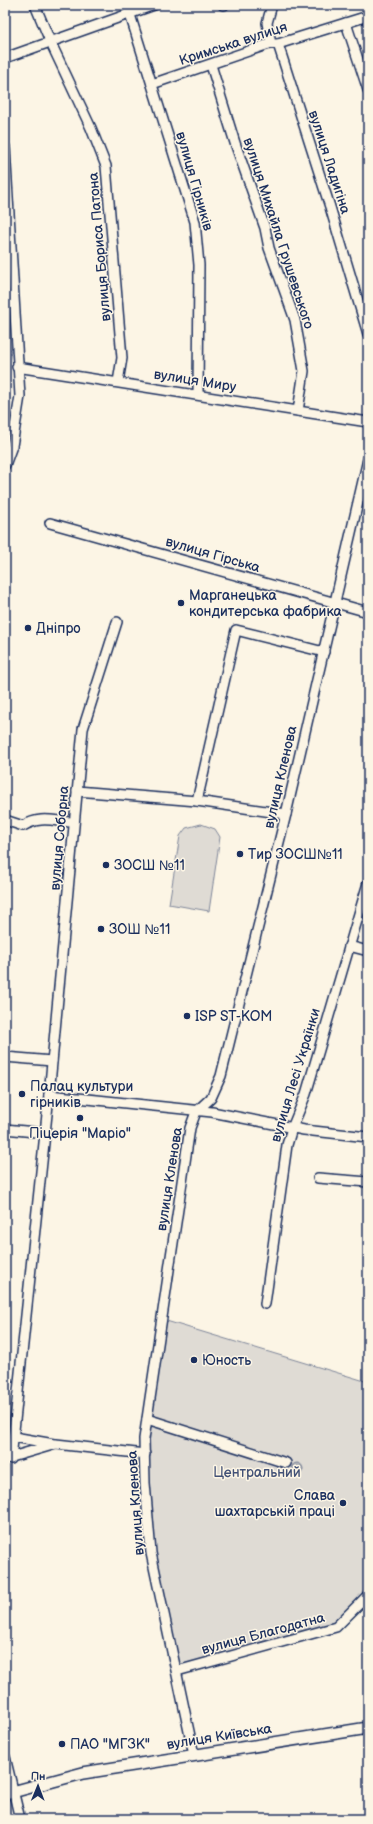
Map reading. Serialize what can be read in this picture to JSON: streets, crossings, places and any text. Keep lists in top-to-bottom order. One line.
{"streets":{"main road":["вулиця Київська"],"street":["Кримська вулиця","вулиця Ладигіна","вулиця Гірників","вулиця Михайла Грушевського","вулиця Бориса Патона","вулиця Миру","вулиця Гірська","вулиця Кленова","вулиця Соборна","вулиця Лесі Українки","вулиця Благодатна"]},"crossings":[["Кримська вулиця","вулиця Ладигіна"],["Кримська вулиця","вулиця Гірників"],["Кримська вулиця","вулиця Михайла Грушевського"],["вулиця Гірників","вулиця Миру"],["вулиця Михайла Грушевського","вулиця Миру"],["вулиця Бориса Патона","вулиця Миру"],["вулиця Гірська","вулиця Кленова"],["вулиця Кленова","вулиця Благодатна"],["вулиця Кленова","вулиця Київська"]],"parks":["Центральний"],"places":["Марганецька кондитерська фабрика","Дніпро","Тир ЗОСШ№11","ЗОСШ №11","ЗОШ №11","ISP ST-KOM","Палац культури гірників","Піцерія \"Маріо\"","Юность","Слава шахтарській праці","ПАО \"МГЗК\""],"north":"top"}
